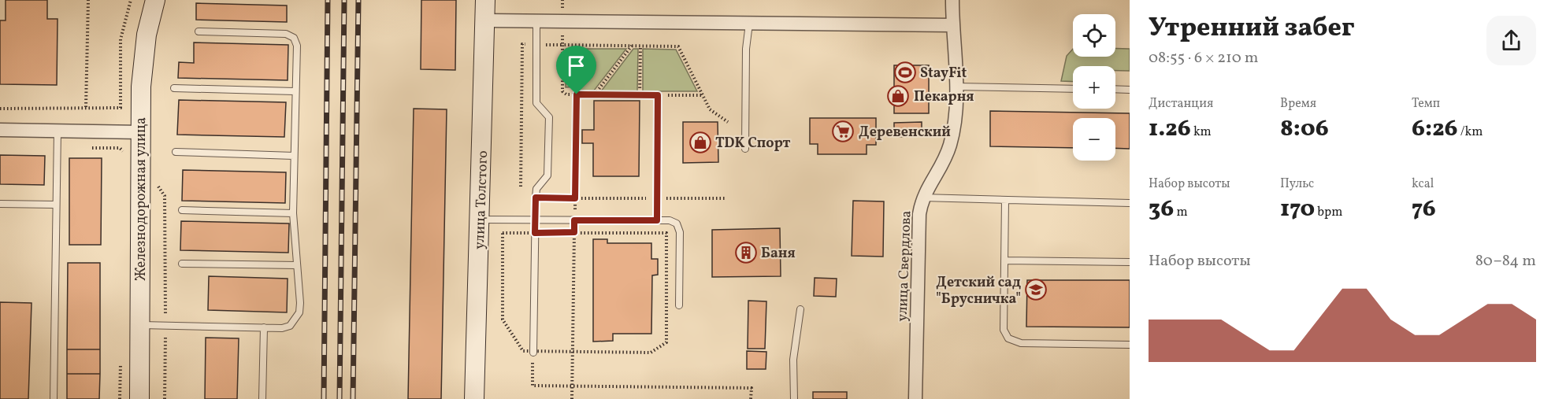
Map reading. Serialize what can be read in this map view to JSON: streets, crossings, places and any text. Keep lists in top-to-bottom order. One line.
{"streets":{"main road":["Железнодорожная улица","улица Толстого"],"street":["улица Свердлова"]},"places":{"sports":["StayFit"],"shop":["Пекарня","TDK Спорт"],"supermarket":["Деревенский"],"building":["Баня"],"school or university":["Детский сад \"Брусничка\""]},"page":{"heading":["Утренний забег","08:55 · 6 × 210 m"],"map_buttons":["+","−"],"stats":[["Дистанция","1.26 km"],["Время","8:06"],["Темп","6:26 /km"],["Набор высоты","36 m"],["Пульс","170 bpm"],["kcal","76"]],"chart":["Набор высоты","80–84 m"]}}
